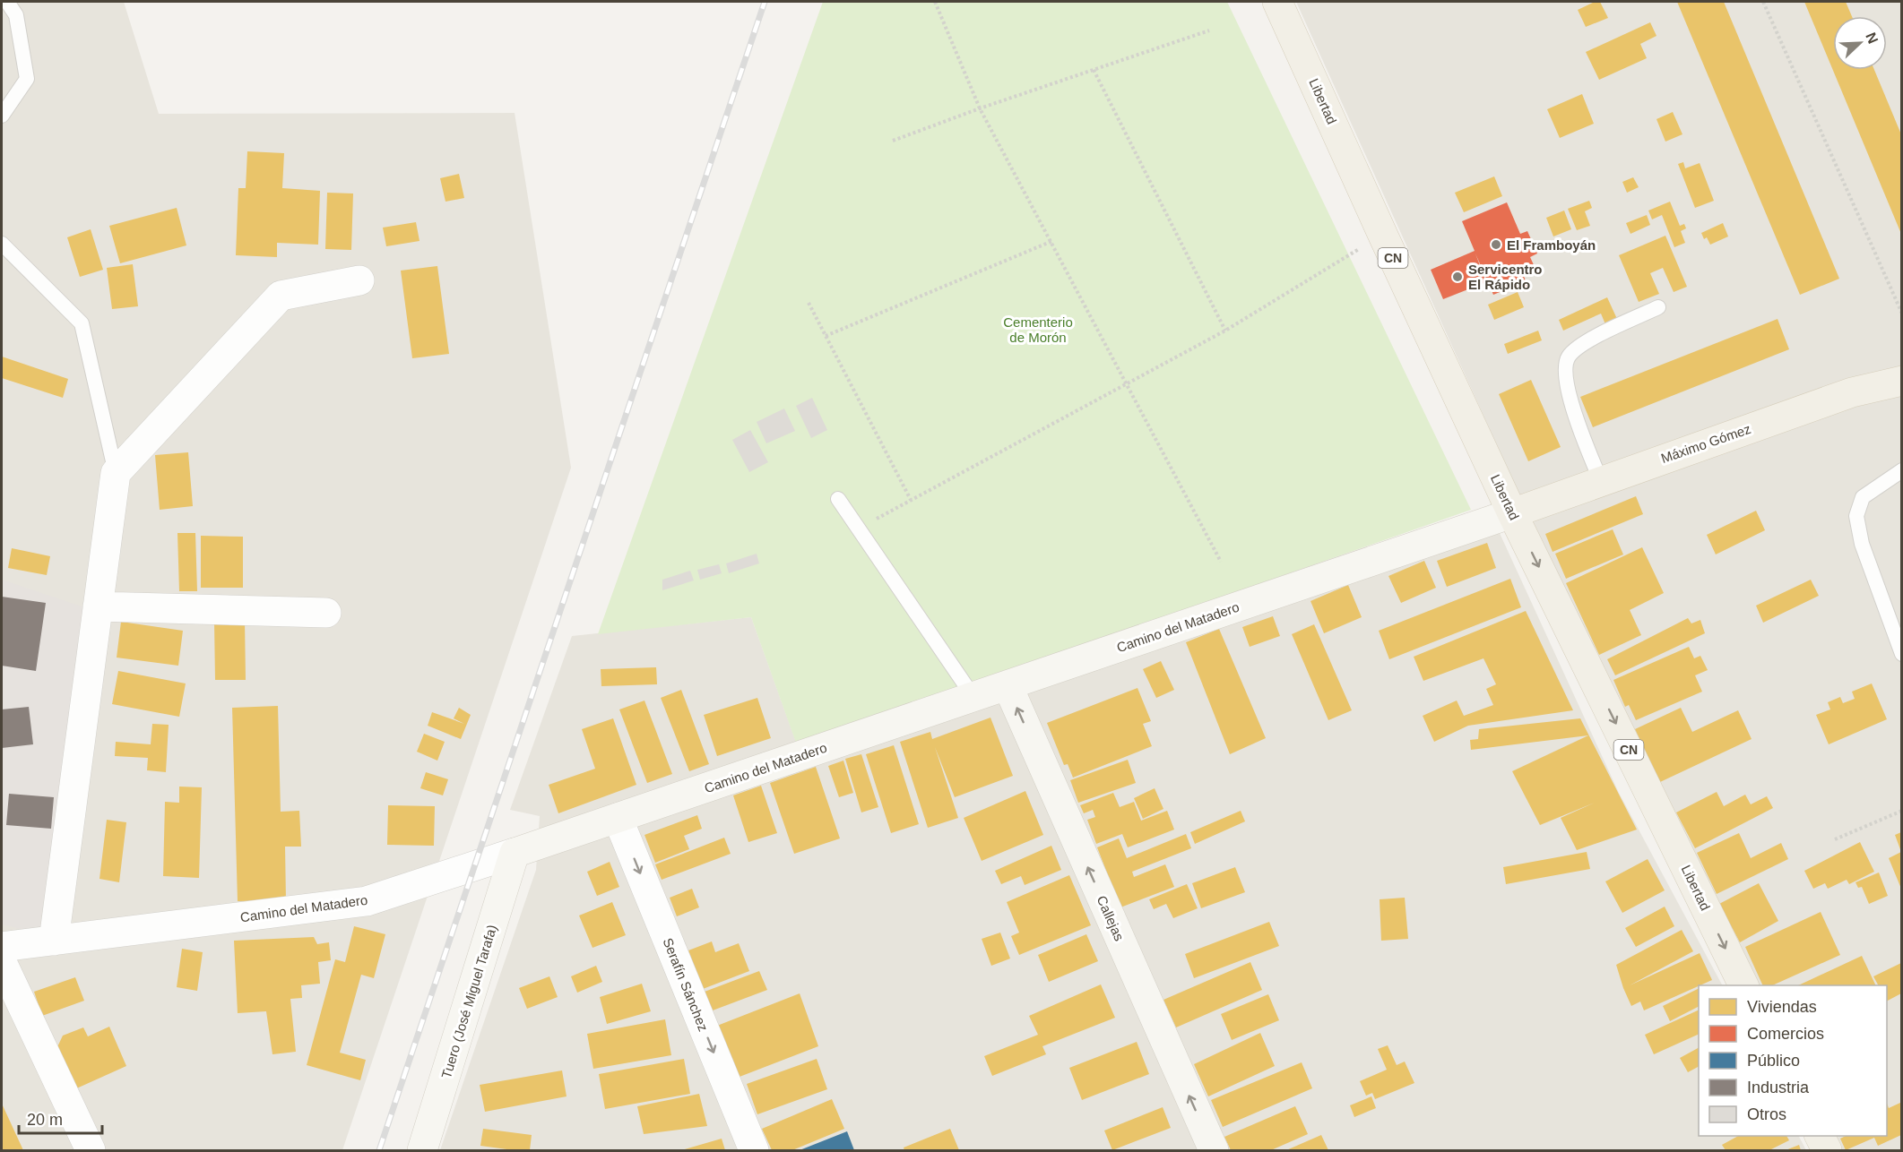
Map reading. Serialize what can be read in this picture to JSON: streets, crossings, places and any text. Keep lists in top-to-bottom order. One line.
{"streets":{"main road":["Libertad","CN","Máximo Gómez","Camino del Matadero","Callejas","Tuero (José Miguel Tarafa)"],"street":["Serafín Sánchez"]},"crossings":[["Libertad","Máximo Gómez"],["Libertad","Camino del Matadero"],["Máximo Gómez","Camino del Matadero"],["Camino del Matadero","Callejas"],["Camino del Matadero","Serafín Sánchez"],["Camino del Matadero","Tuero (José Miguel Tarafa)"]],"one_way":["Libertad","Callejas","Serafín Sánchez"],"parks":["Cementerio de Morón"],"places":["El Framboyán","Servicentro El Rápido"],"legend":["Viviendas","Comercios","Público","Industria","Otros"],"scale_bar":"20 m","north":"top right"}
